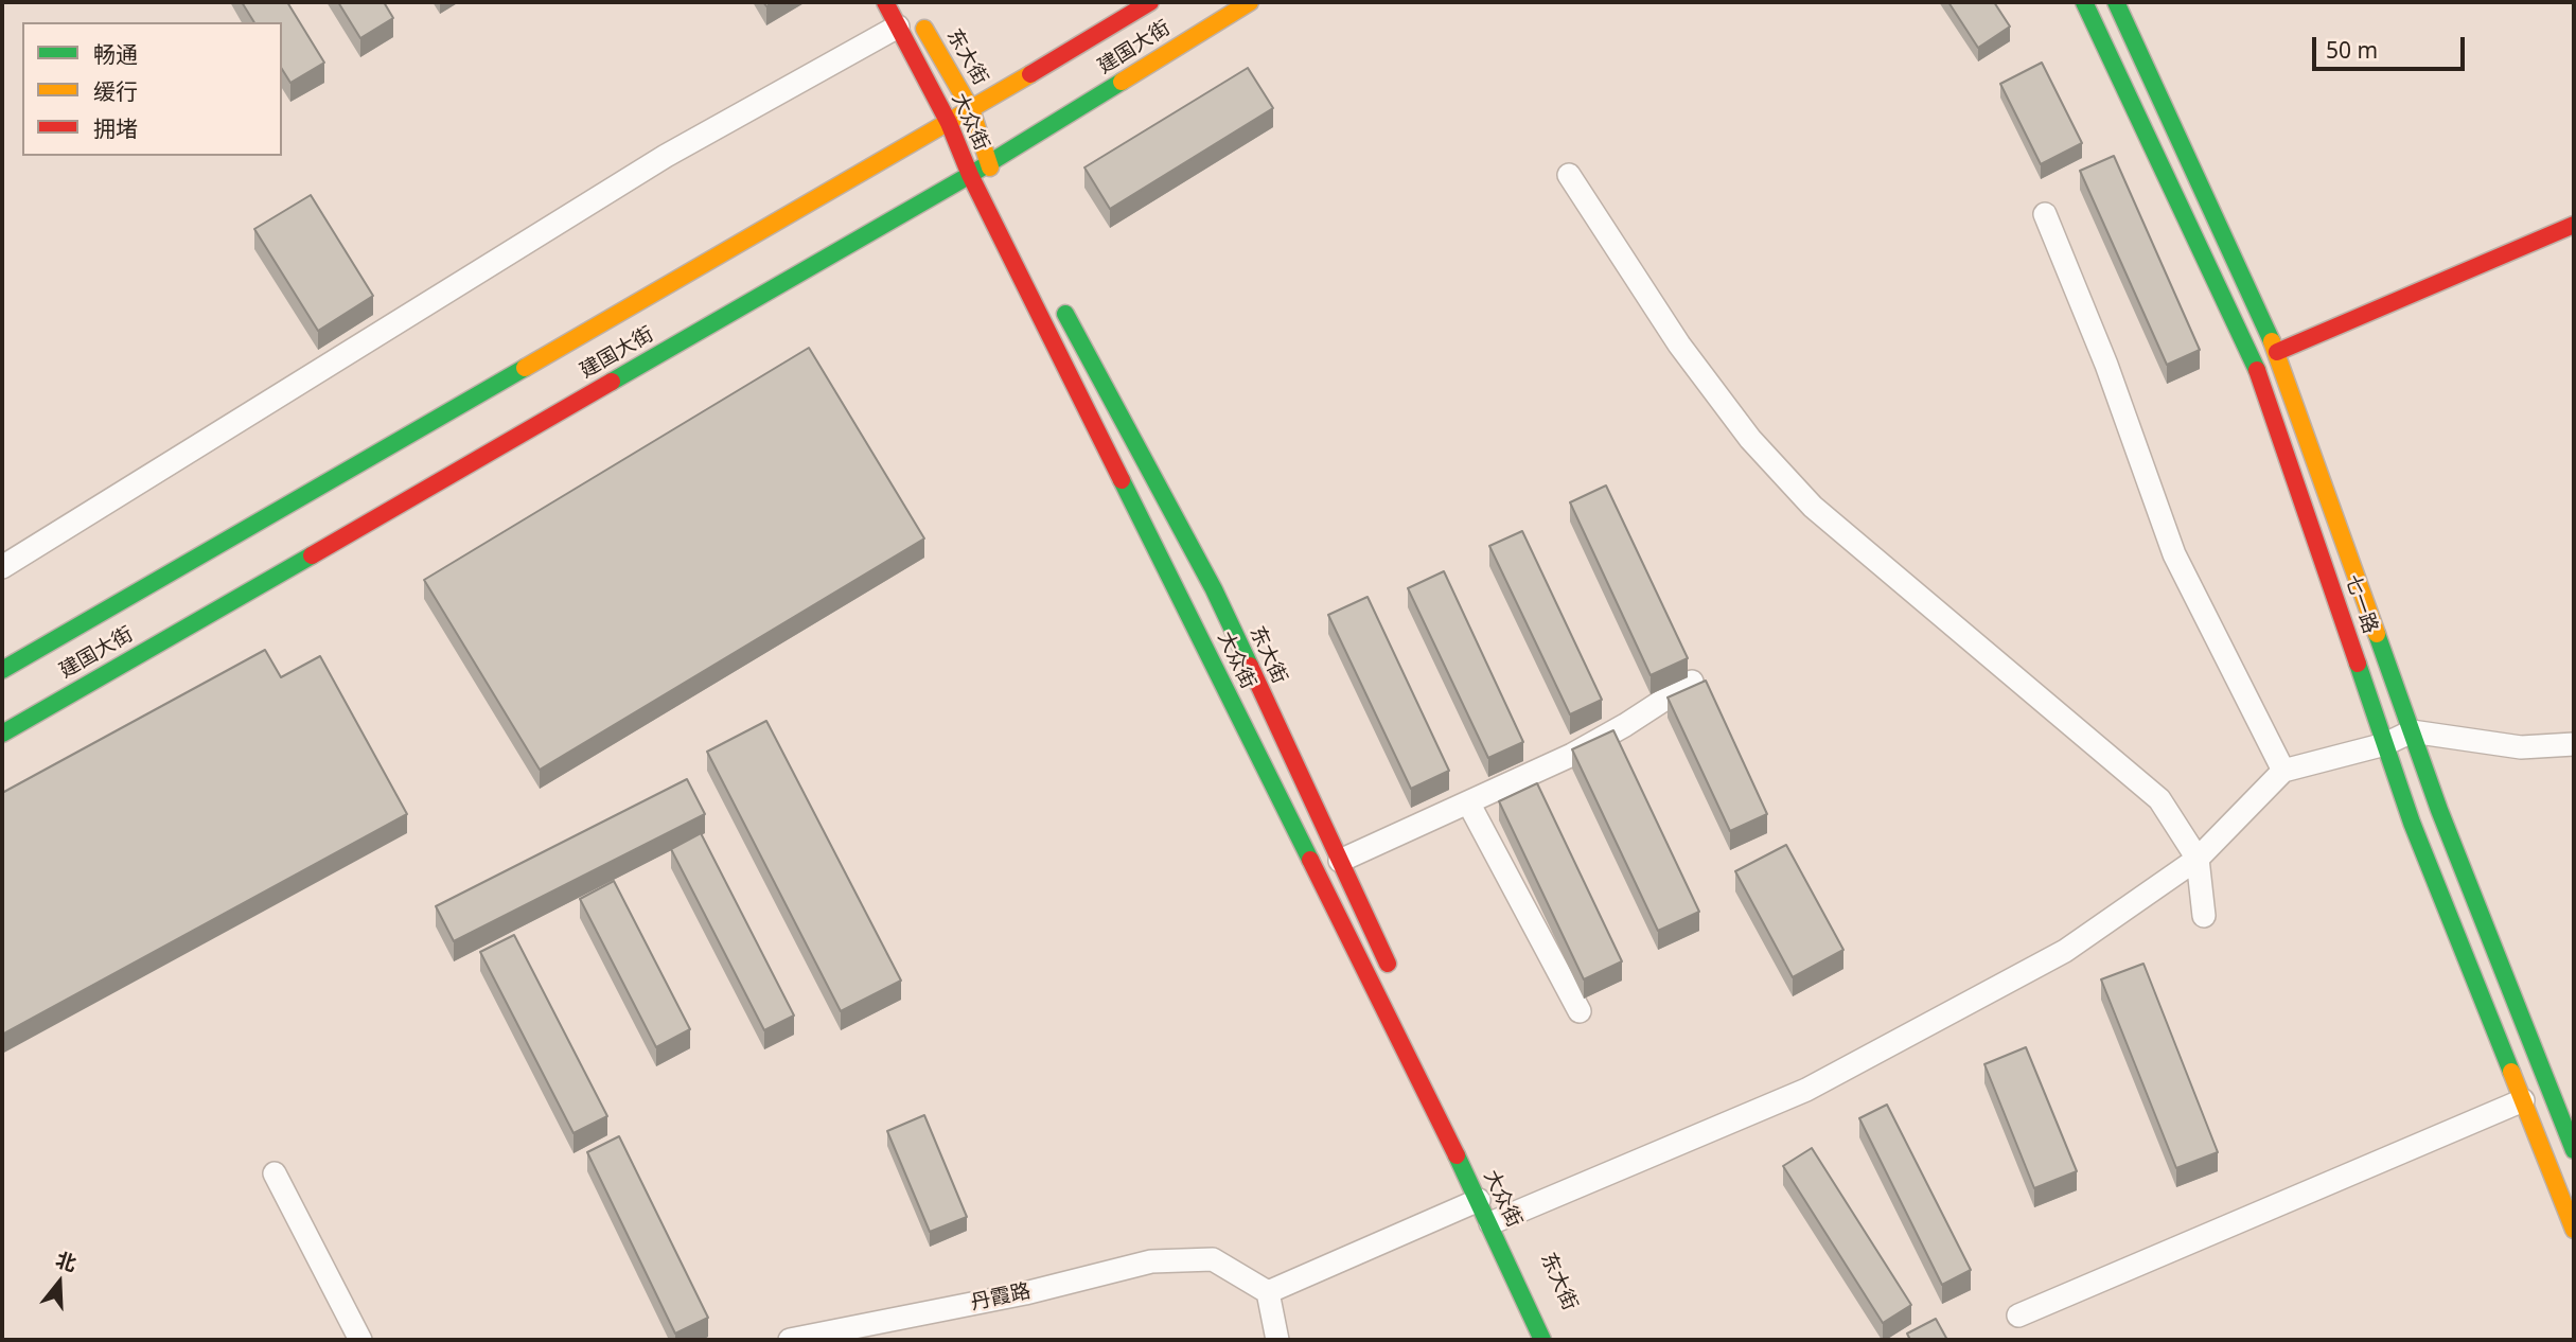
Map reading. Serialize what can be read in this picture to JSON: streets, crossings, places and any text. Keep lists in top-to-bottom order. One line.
{"streets":{"main road":["建国大街","东大街","大众街","七一路"],"street":["丹霞路"]},"crossings":[["建国大街","东大街"],["建国大街","大众街"],["东大街","大众街"]],"legend":["畅通","缓行","拥堵"],"scale_bar":"50 m","north":"top"}
